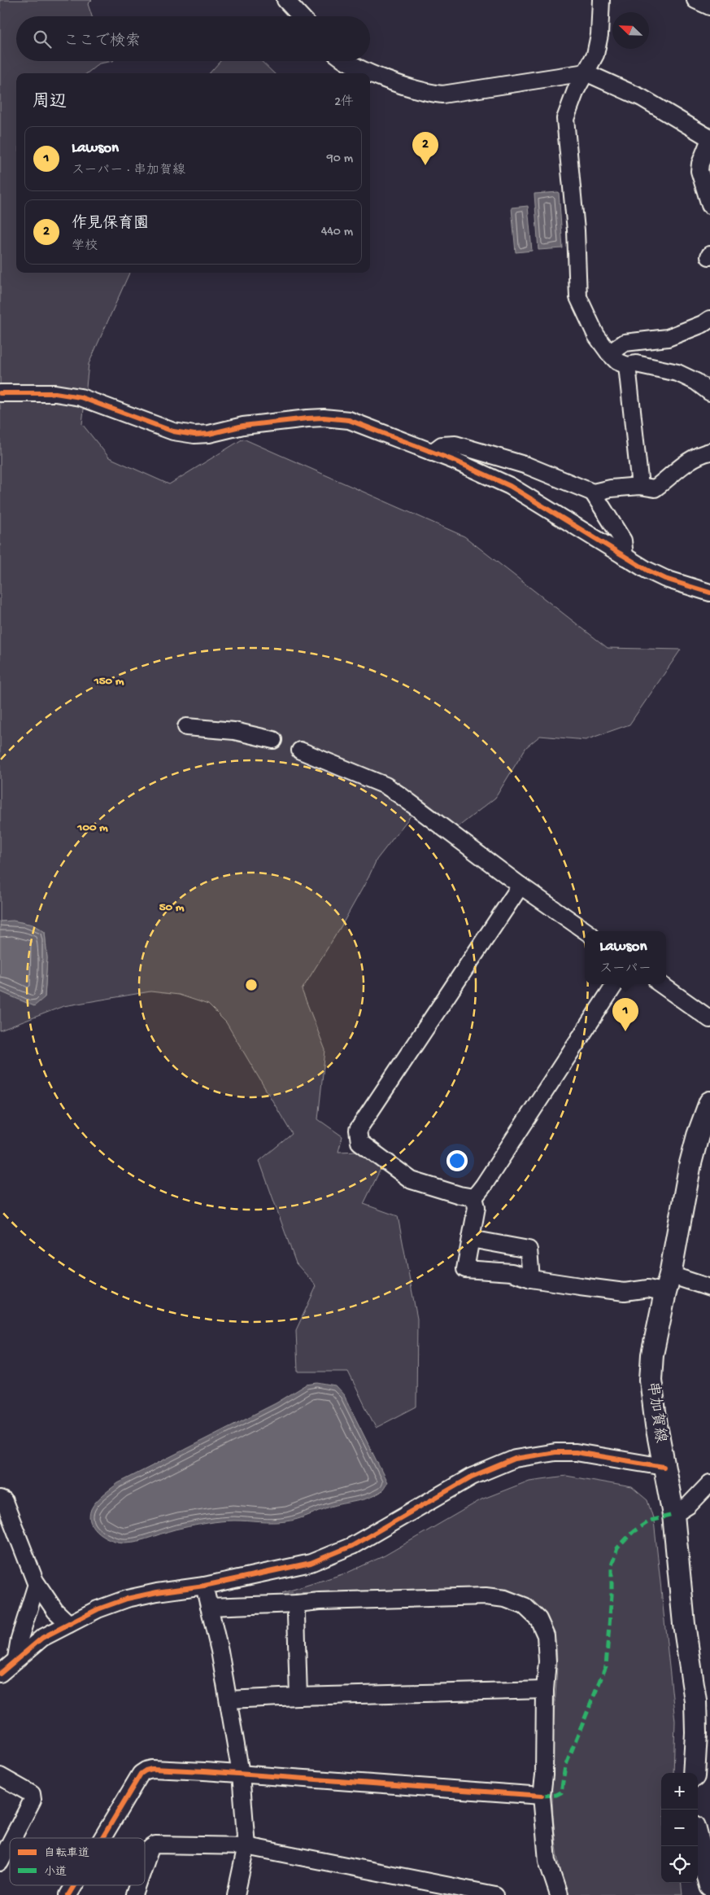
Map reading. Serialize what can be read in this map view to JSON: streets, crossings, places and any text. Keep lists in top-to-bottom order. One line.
{"streets":{"main road":["串加賀線"]},"legend":["自転車道","小道"],"north":"top left","page":{"search":"ここで検索","heading":["周辺","2件"],"list":[{"mark":"1","name":"Lawson","note":"スーパー · 串加賀線","value":"90 m"},{"mark":"2","name":"作見保育園","note":"学校","value":"440 m"}],"pins":["2","1"],"popup":["Lawson","スーパー"],"map_buttons":["+","−"]},"rings":["150 m","100 m","50 m"]}
